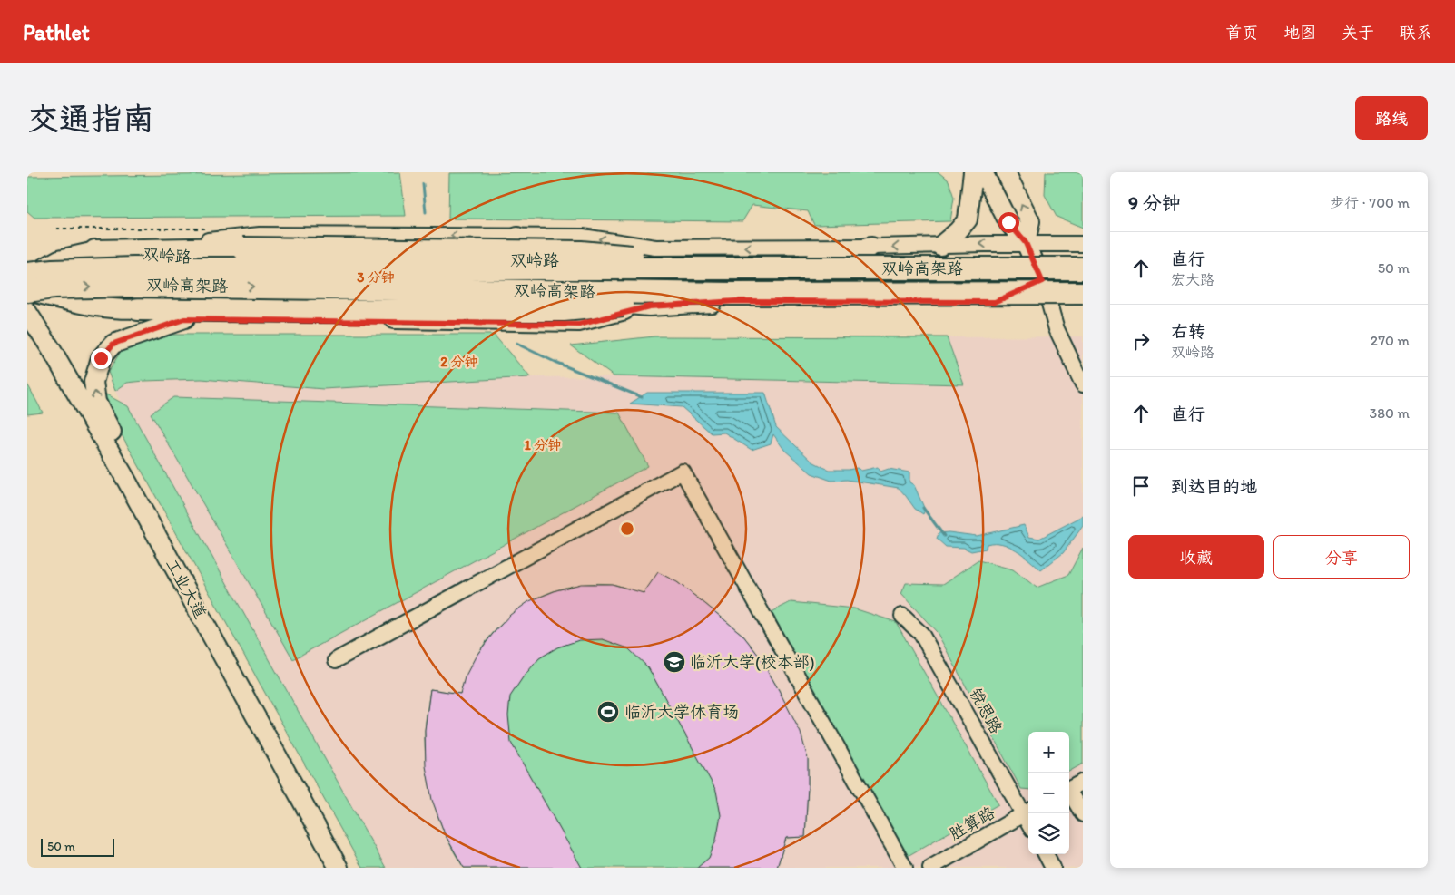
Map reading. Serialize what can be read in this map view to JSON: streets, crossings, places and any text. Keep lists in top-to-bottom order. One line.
{"streets":{"highway":["双岭高架路"],"main road":["双岭路","工业大道"],"street":["锐思路","胜算路"]},"crossings":[["双岭路","双岭高架路"],["锐思路","胜算路"]],"places":{"school or university":["临沂大学(校本部)"],"sports":["临沂大学体育场"]},"scale_bar":"50 m","page":{"header":"Pathlet","nav":["首页","地图","关于","联系"],"buttons":["路线",["收藏","分享"]],"title":"交通指南","heading":["9 分钟","步行 · 700 m"],"list":[["直行","宏大路","50 m"],["右转","双岭路","270 m"],["直行","380 m"],"到达目的地"],"map_buttons":["+","−"],"scale":"50 m"},"rings":["3 分钟","2 分钟","1 分钟"]}
